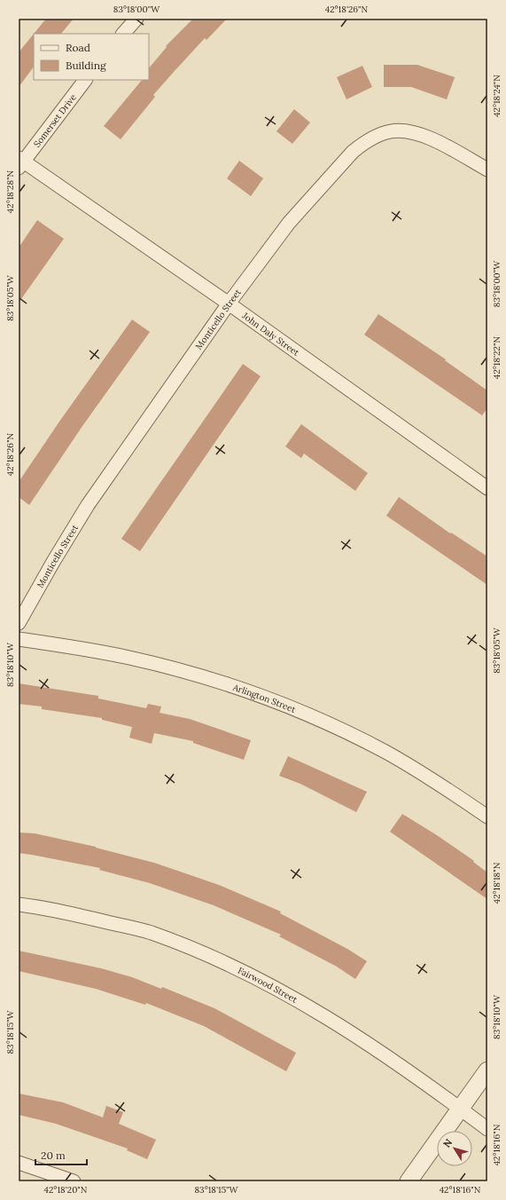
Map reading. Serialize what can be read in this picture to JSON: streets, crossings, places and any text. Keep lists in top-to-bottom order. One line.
{"streets":{"street":["Somerset Drive","Monticello Street","John Daly Street","Arlington Street","Fairwood Street"]},"crossings":[["Somerset Drive","John Daly Street"],["Monticello Street","John Daly Street"]],"legend":["Road","Building"],"scale_bar":"20 m","north":"top left","coordinates":["83°18'00\"W","42°18'26\"N","42°18'24\"N","42°18'28\"N","83°18'05\"W","42°18'22\"N","83°18'10\"W","42°18'18\"N","83°18'15\"W","42°18'16\"N","42°18'20\"N"]}
